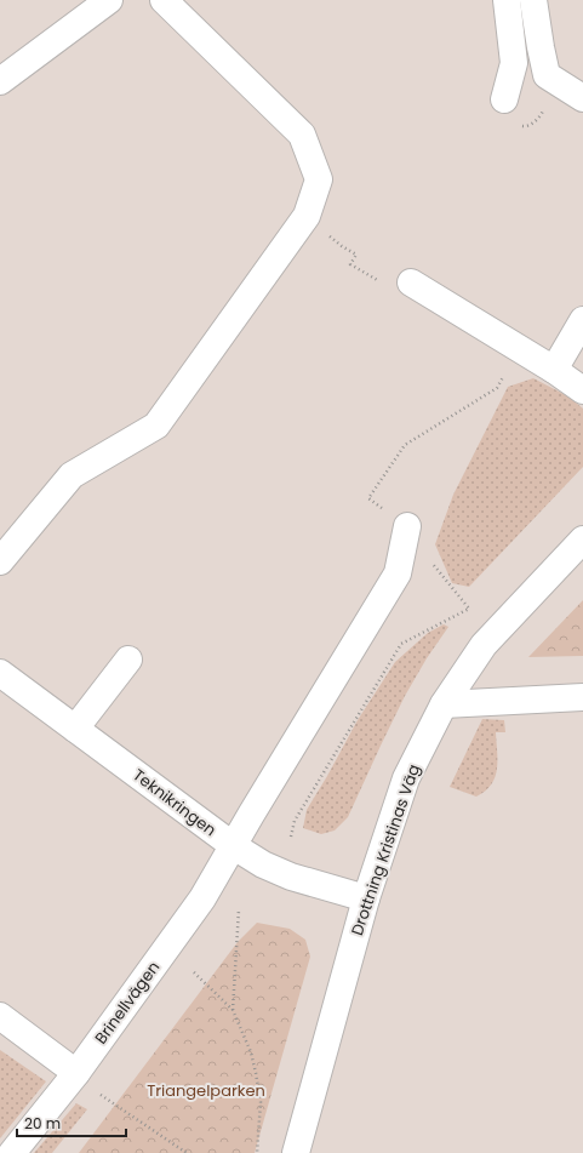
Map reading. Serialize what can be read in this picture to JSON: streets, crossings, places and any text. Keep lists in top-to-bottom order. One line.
{"streets":{"street":["Teknikringen","Drottning Kristinas Väg","Brinellvägen"]},"crossings":[["Teknikringen","Drottning Kristinas Väg"],["Teknikringen","Brinellvägen"]],"parks":["Triangelparken"],"scale_bar":"20 m"}
